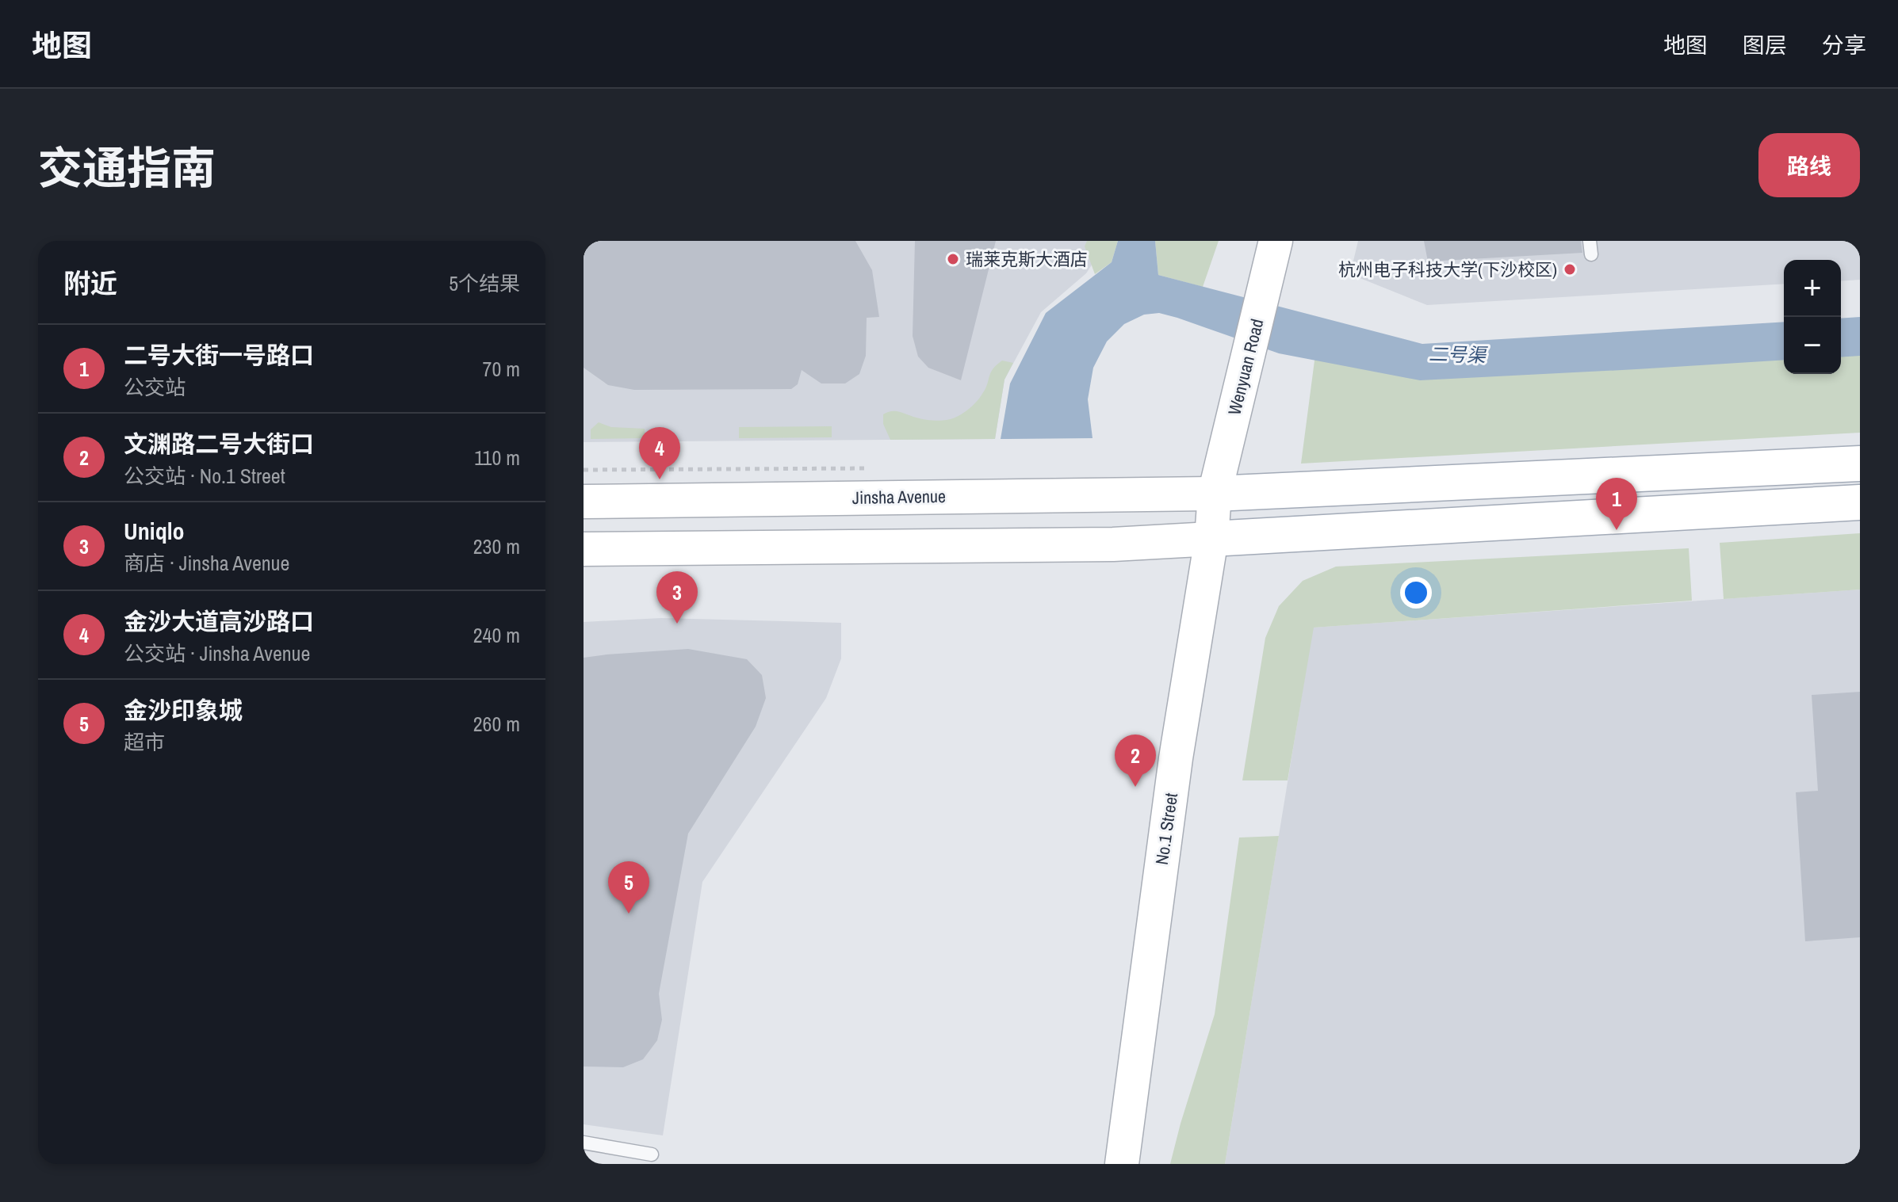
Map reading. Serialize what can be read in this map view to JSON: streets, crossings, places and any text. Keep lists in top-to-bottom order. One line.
{"streets":{"main road":["Wenyuan Road","Jinsha Avenue","No.1 Street"]},"crossings":[["Wenyuan Road","Jinsha Avenue"],["Wenyuan Road","No.1 Street"],["Jinsha Avenue","No.1 Street"]],"water":["二号渠"],"places":["瑞莱克斯大酒店","杭州电子科技大学(下沙校区)"],"page":{"header":"地图","nav":["地图","图层","分享"],"title":"交通指南","buttons":"路线","heading":["附近","5个结果"],"map_buttons":["+","−"],"list":[{"mark":"1","name":"二号大街一号路口","note":"公交站","value":"70 m"},{"mark":"2","name":"文渊路二号大街口","note":"公交站 · No.1 Street","value":"110 m"},{"mark":"3","name":"Uniqlo","note":"商店 · Jinsha Avenue","value":"230 m"},{"mark":"4","name":"金沙大道高沙路口","note":"公交站 · Jinsha Avenue","value":"240 m"},{"mark":"5","name":"金沙印象城","note":"超市","value":"260 m"}],"pins":["4","1","3","2","5"]}}
